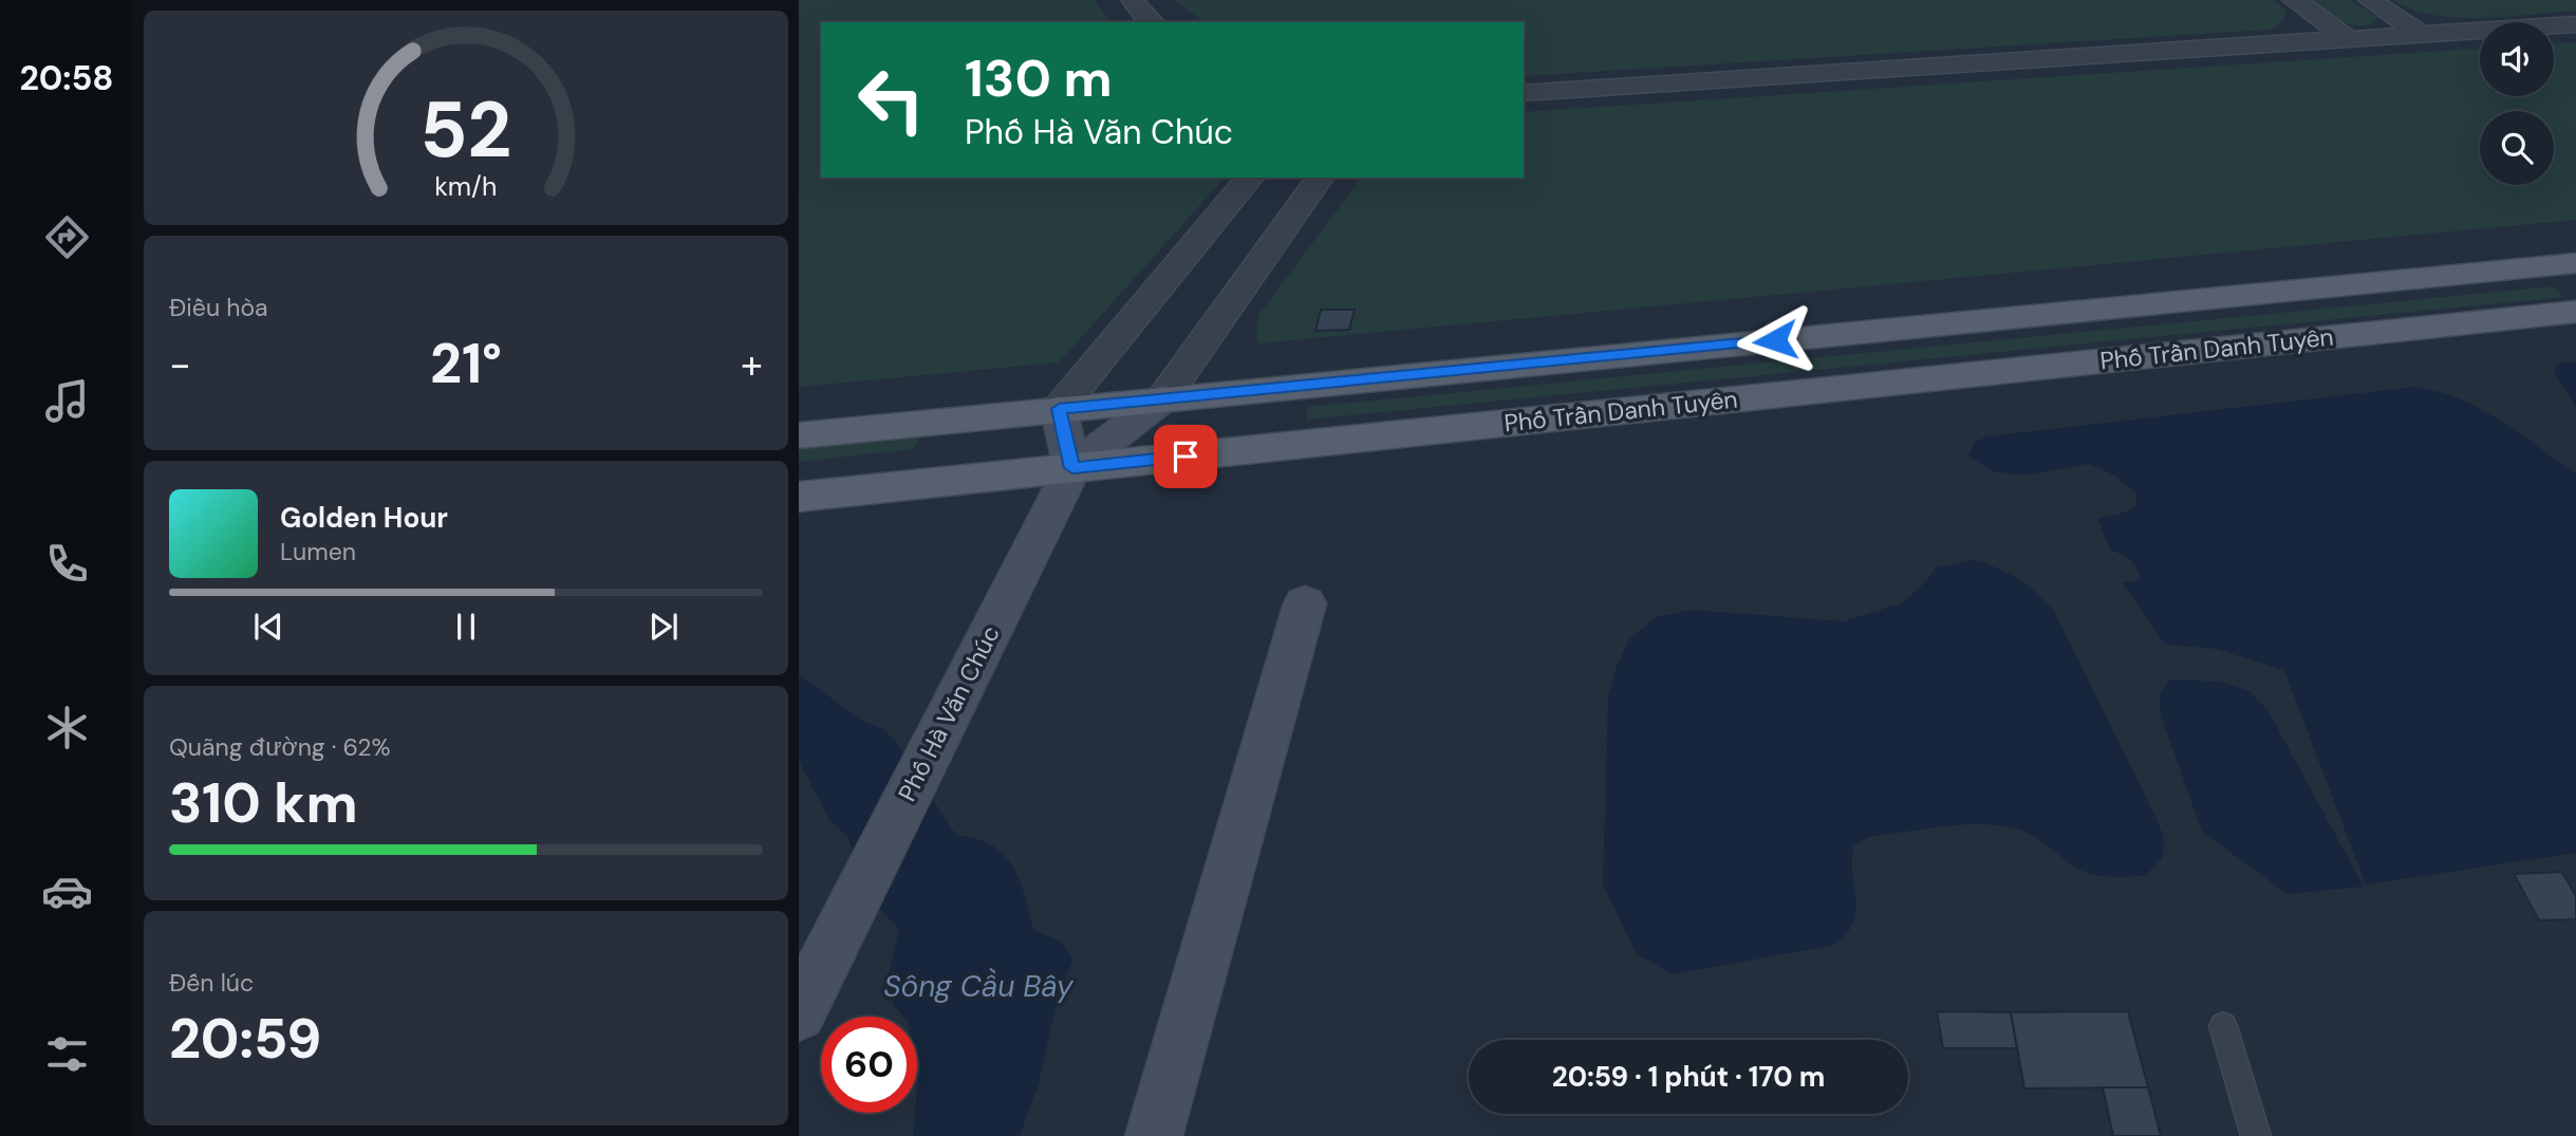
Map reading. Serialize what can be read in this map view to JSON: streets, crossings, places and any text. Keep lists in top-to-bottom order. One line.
{"streets":{"main road":["Phố Trần Danh Tuyên"],"street":["Phố Hà Văn Chúc"]},"crossings":[["Phố Trần Danh Tuyên","Phố Hà Văn Chúc"]],"water":["Sông Cầu Bây"],"page":{"tabs":"20:58","turn":["130 m","Phố Hà Văn Chúc"],"tile":["Điều hòa",["Quãng đường · 62%","310 km"],["Đến lúc","20:59"]],"heat":["−","21°","+"],"song":["Golden Hour","Lumen"],"limit":"60","trip":"20:59 · 1 phút · 170 m","gauge":["52","km/h"]}}
